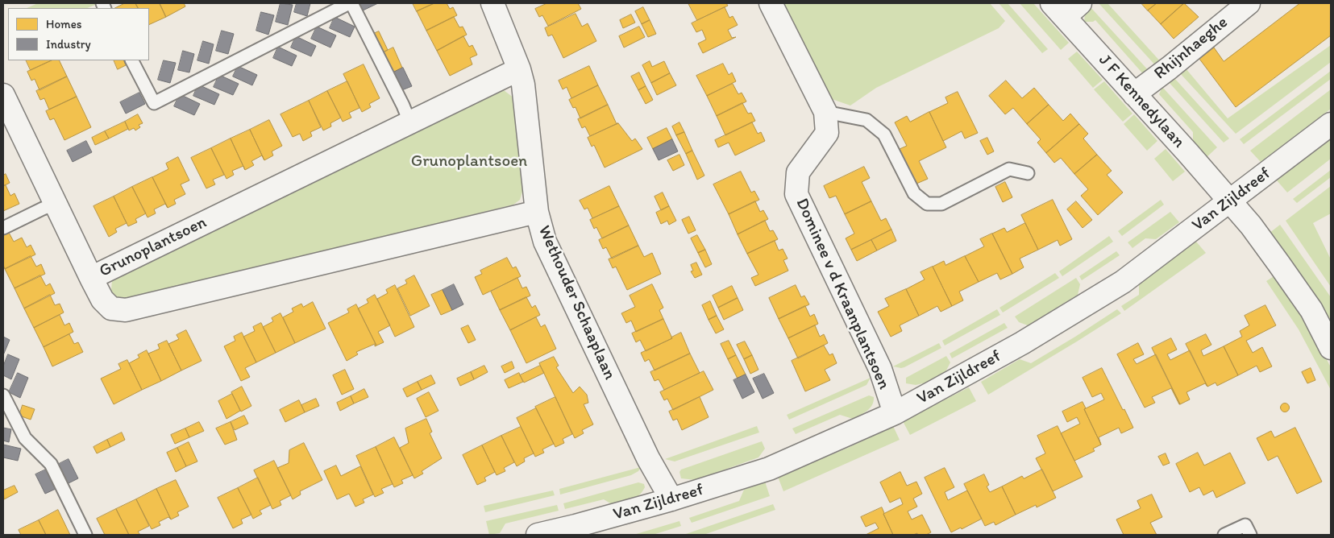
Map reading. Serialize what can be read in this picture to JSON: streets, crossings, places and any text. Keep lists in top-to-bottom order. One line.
{"streets":{"street":["Rhijnhaeghe","J F Kennedylaan","Van Zijldreef","Grunoplantsoen","Dominee v d Kraanplantsoen","Wethouder Schaaplaan"]},"crossings":[["Rhijnhaeghe","J F Kennedylaan"],["J F Kennedylaan","Van Zijldreef"],["Van Zijldreef","Dominee v d Kraanplantsoen"],["Van Zijldreef","Wethouder Schaaplaan"],["Grunoplantsoen","Wethouder Schaaplaan"]],"parks":["Grunoplantsoen"],"legend":["Homes","Industry"]}
